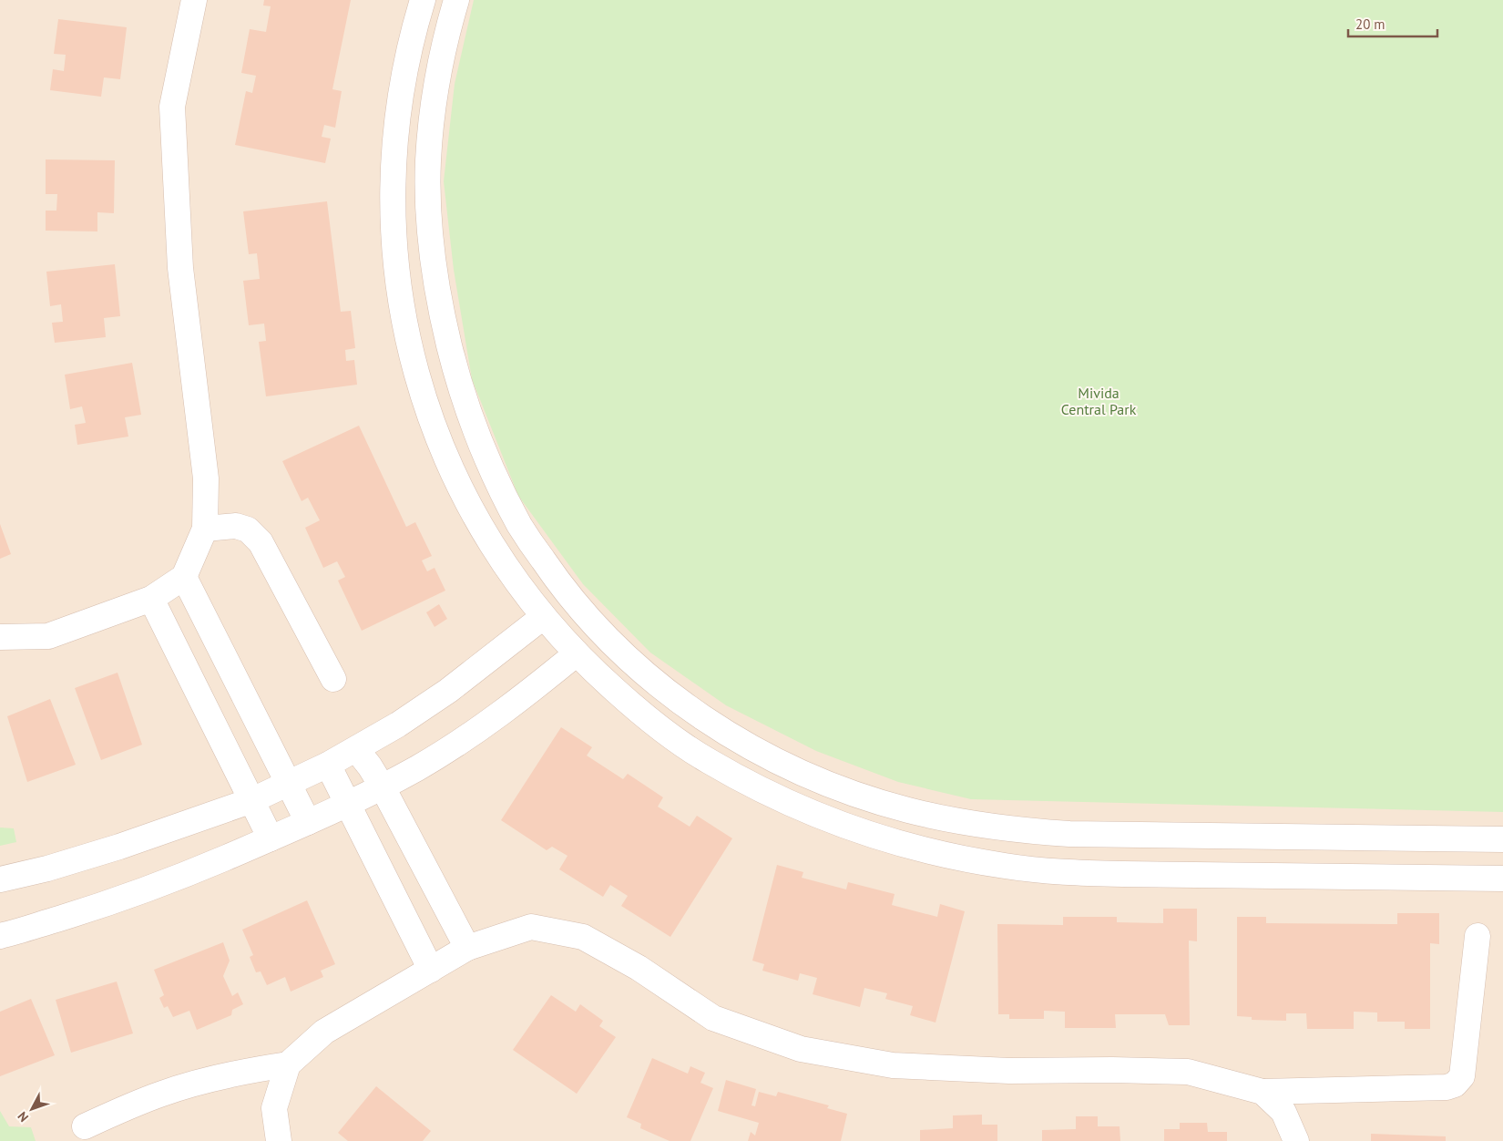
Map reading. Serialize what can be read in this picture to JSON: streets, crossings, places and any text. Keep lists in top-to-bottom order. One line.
{"parks":["Mivida Central Park"],"scale_bar":"20 m","north":"bottom left"}
